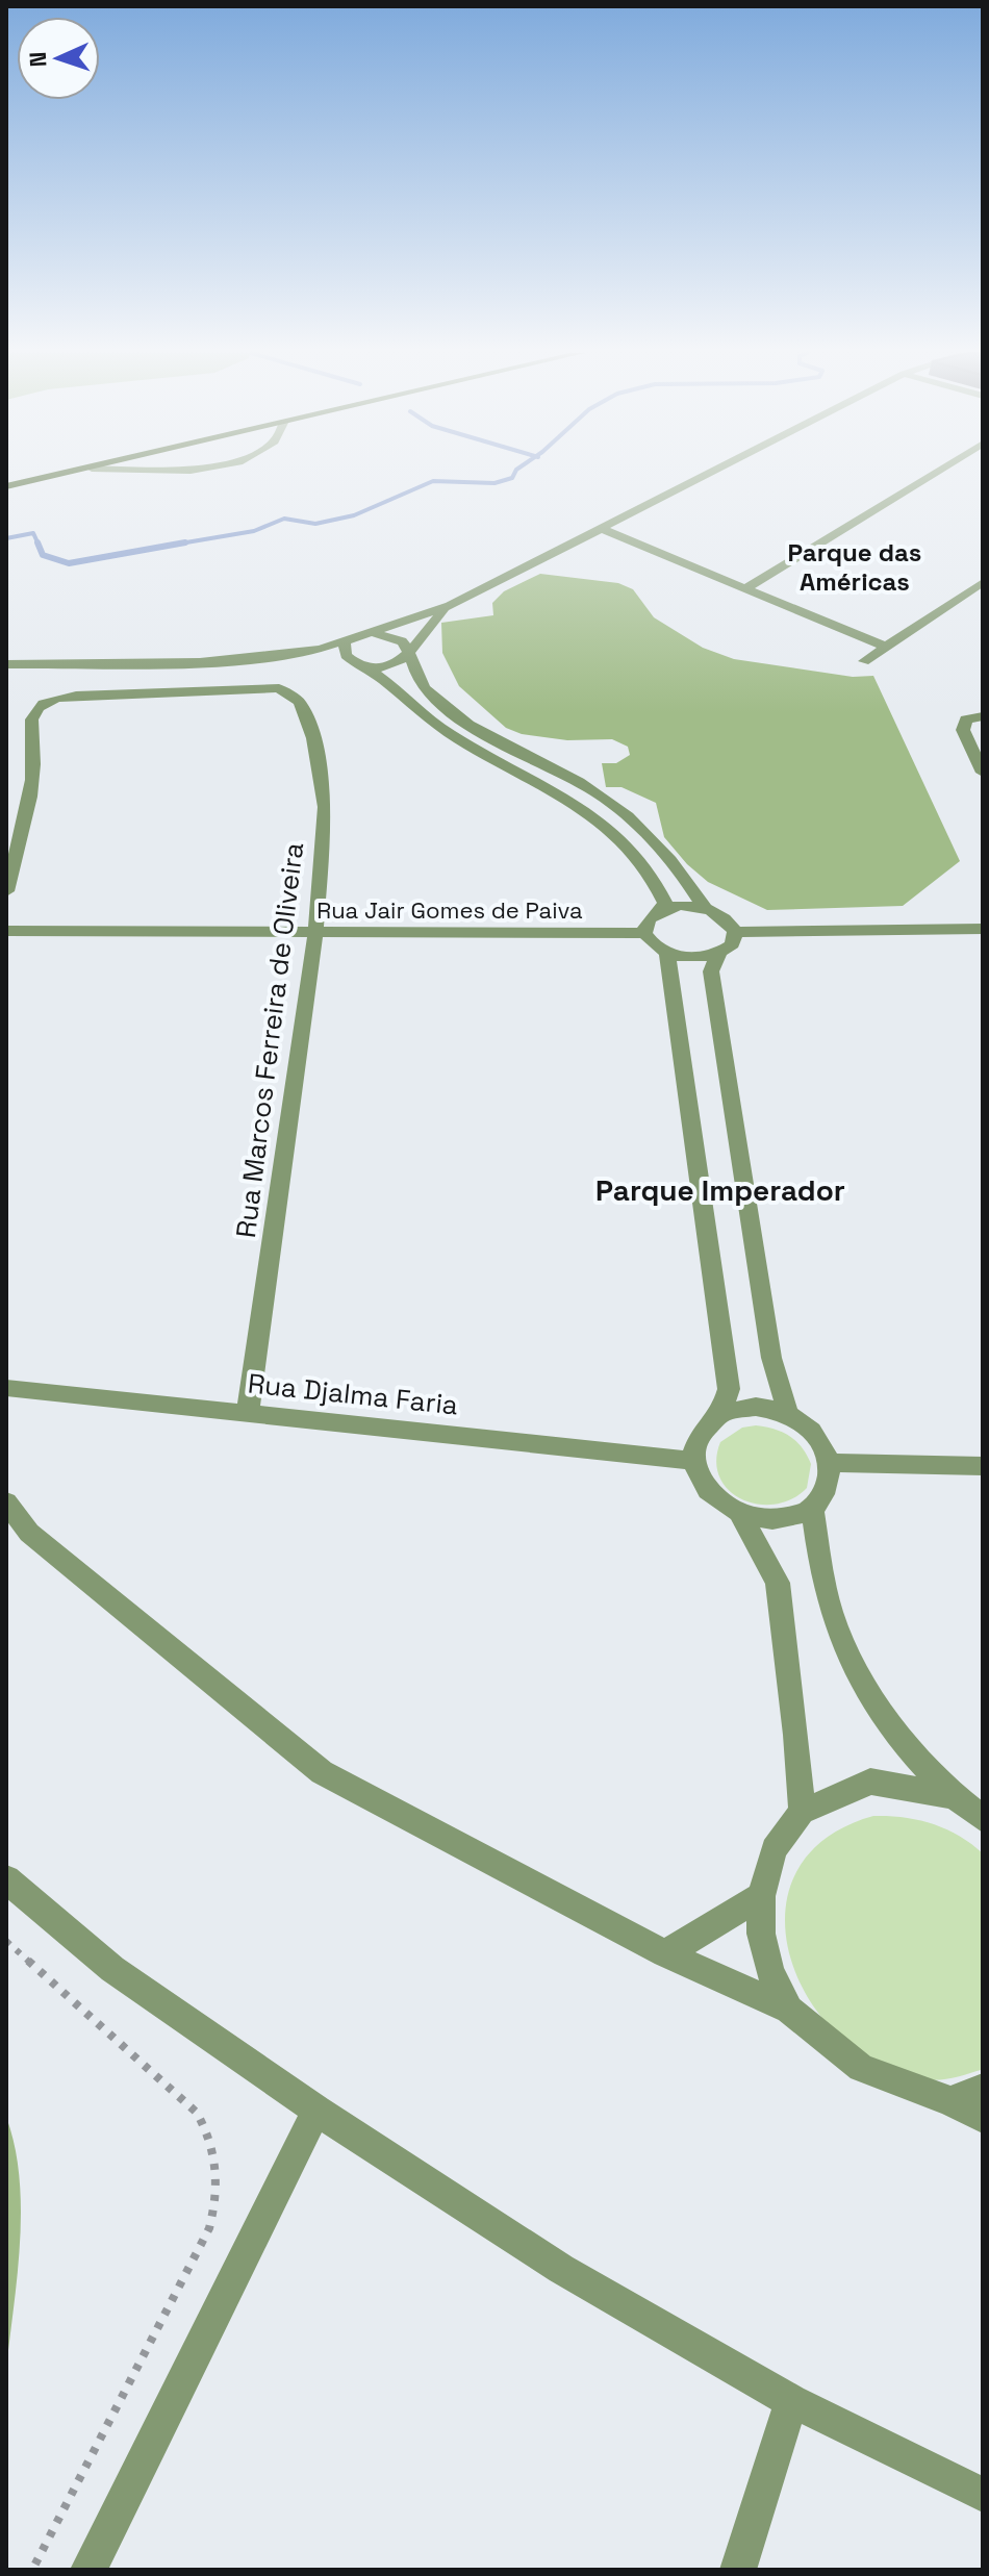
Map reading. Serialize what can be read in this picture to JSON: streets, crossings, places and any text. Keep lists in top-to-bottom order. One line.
{"streets":{"street":["Rua Jair Gomes de Paiva","Rua Marcos Ferreira de Oliveira","Rua Djalma Faria"]},"crossings":[["Rua Jair Gomes de Paiva","Rua Marcos Ferreira de Oliveira"],["Rua Marcos Ferreira de Oliveira","Rua Djalma Faria"]],"districts":["Parque das Américas","Parque Imperador"],"north":"left"}
